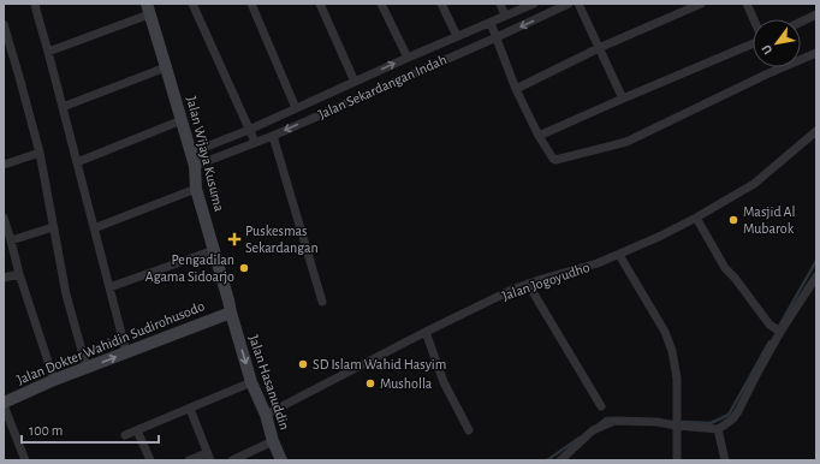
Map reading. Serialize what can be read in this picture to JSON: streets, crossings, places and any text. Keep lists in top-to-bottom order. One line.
{"streets":{"main road":["Jalan Wijaya Kusuma","Jalan Dokter Wahidin Sudirohusodo","Jalan Hasanuddin"],"street":["Jalan Sekardangan Indah","Jalan Jogoyudho"]},"crossings":[["Jalan Sekardangan Indah","Jalan Wijaya Kusuma"],["Jalan Wijaya Kusuma","Jalan Dokter Wahidin Sudirohusodo"],["Jalan Wijaya Kusuma","Jalan Hasanuddin"],["Jalan Jogoyudho","Jalan Hasanuddin"],["Jalan Dokter Wahidin Sudirohusodo","Jalan Hasanuddin"]],"one_way":["Jalan Hasanuddin"],"places":{"other":["Masjid Al Mubarok","Pengadilan Agama Sidoarjo","SD Islam Wahid Hasyim","Musholla"],"health":["Puskesmas Sekardangan"]},"scale_bar":"100 m","north":"bottom left"}
